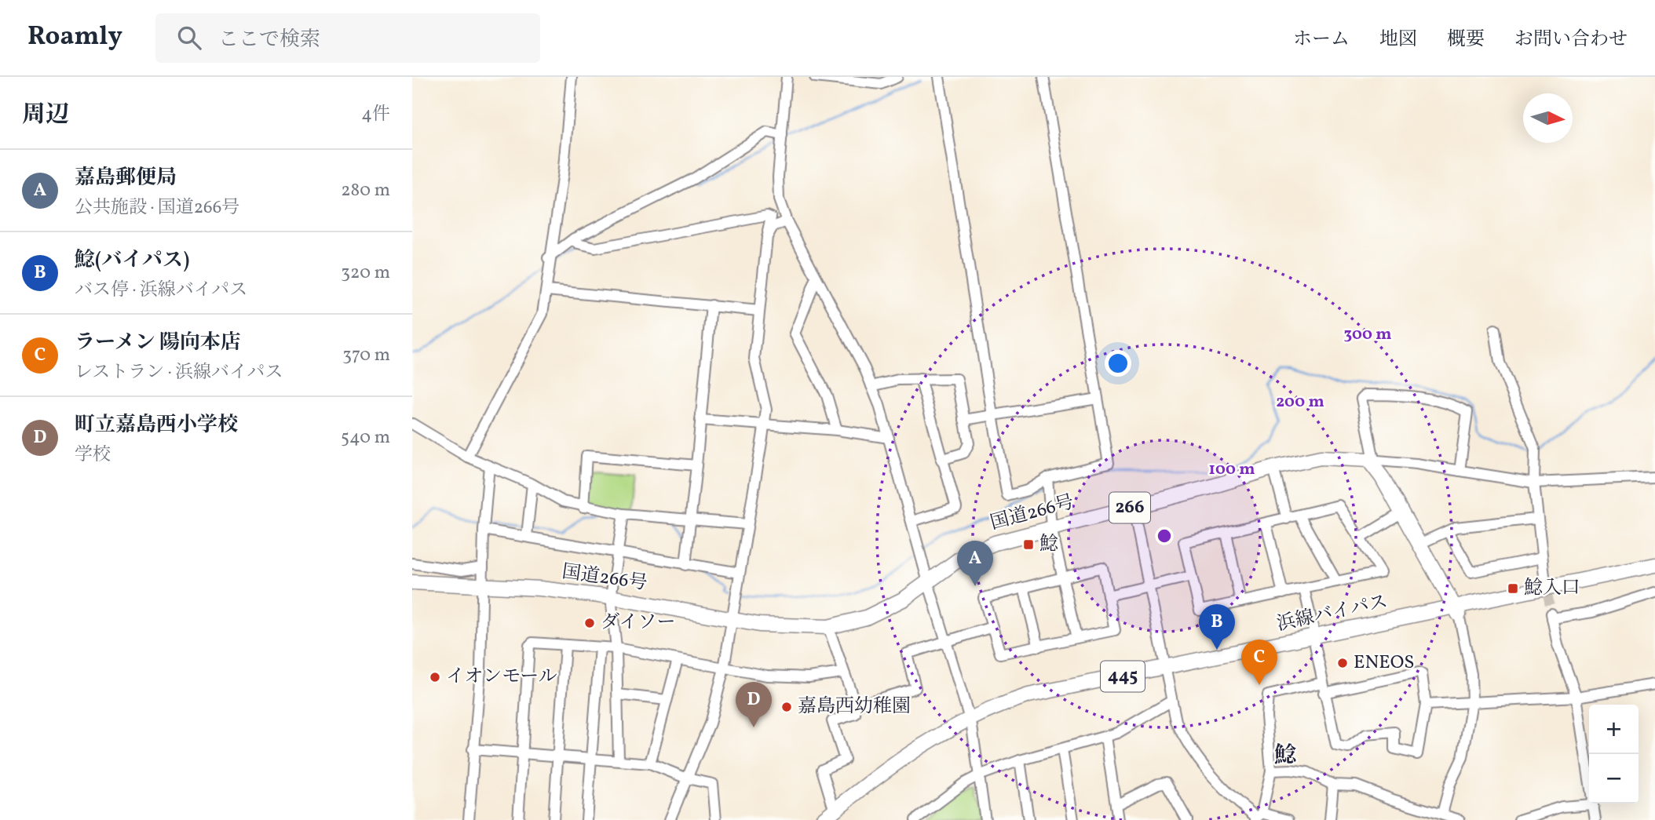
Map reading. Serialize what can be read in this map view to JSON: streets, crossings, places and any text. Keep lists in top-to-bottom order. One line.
{"streets":{"highway":["266","国道266号","浜線バイパス","445"]},"districts":["鯰"],"places":{"transit":["鯰","鯰入口"],"other":["ダイソー","ENEOS","イオンモール","嘉島西幼稚園"]},"north":"right","page":{"header":"Roamly","search":"ここで検索","nav":["ホーム","地図","概要","お問い合わせ"],"heading":["周辺","4件"],"list":[{"mark":"A","name":"嘉島郵便局","note":"公共施設 · 国道266号","value":"280 m"},{"mark":"B","name":"鯰(バイパス)","note":"バス停 · 浜線バイパス","value":"320 m"},{"mark":"C","name":"ラーメン 陽向本店","note":"レストラン · 浜線バイパス","value":"370 m"},{"mark":"D","name":"町立嘉島西小学校","note":"学校","value":"540 m"}],"pins":["A","B","C","D"],"map_buttons":["+","−"]},"rings":["300 m","200 m","100 m"]}
